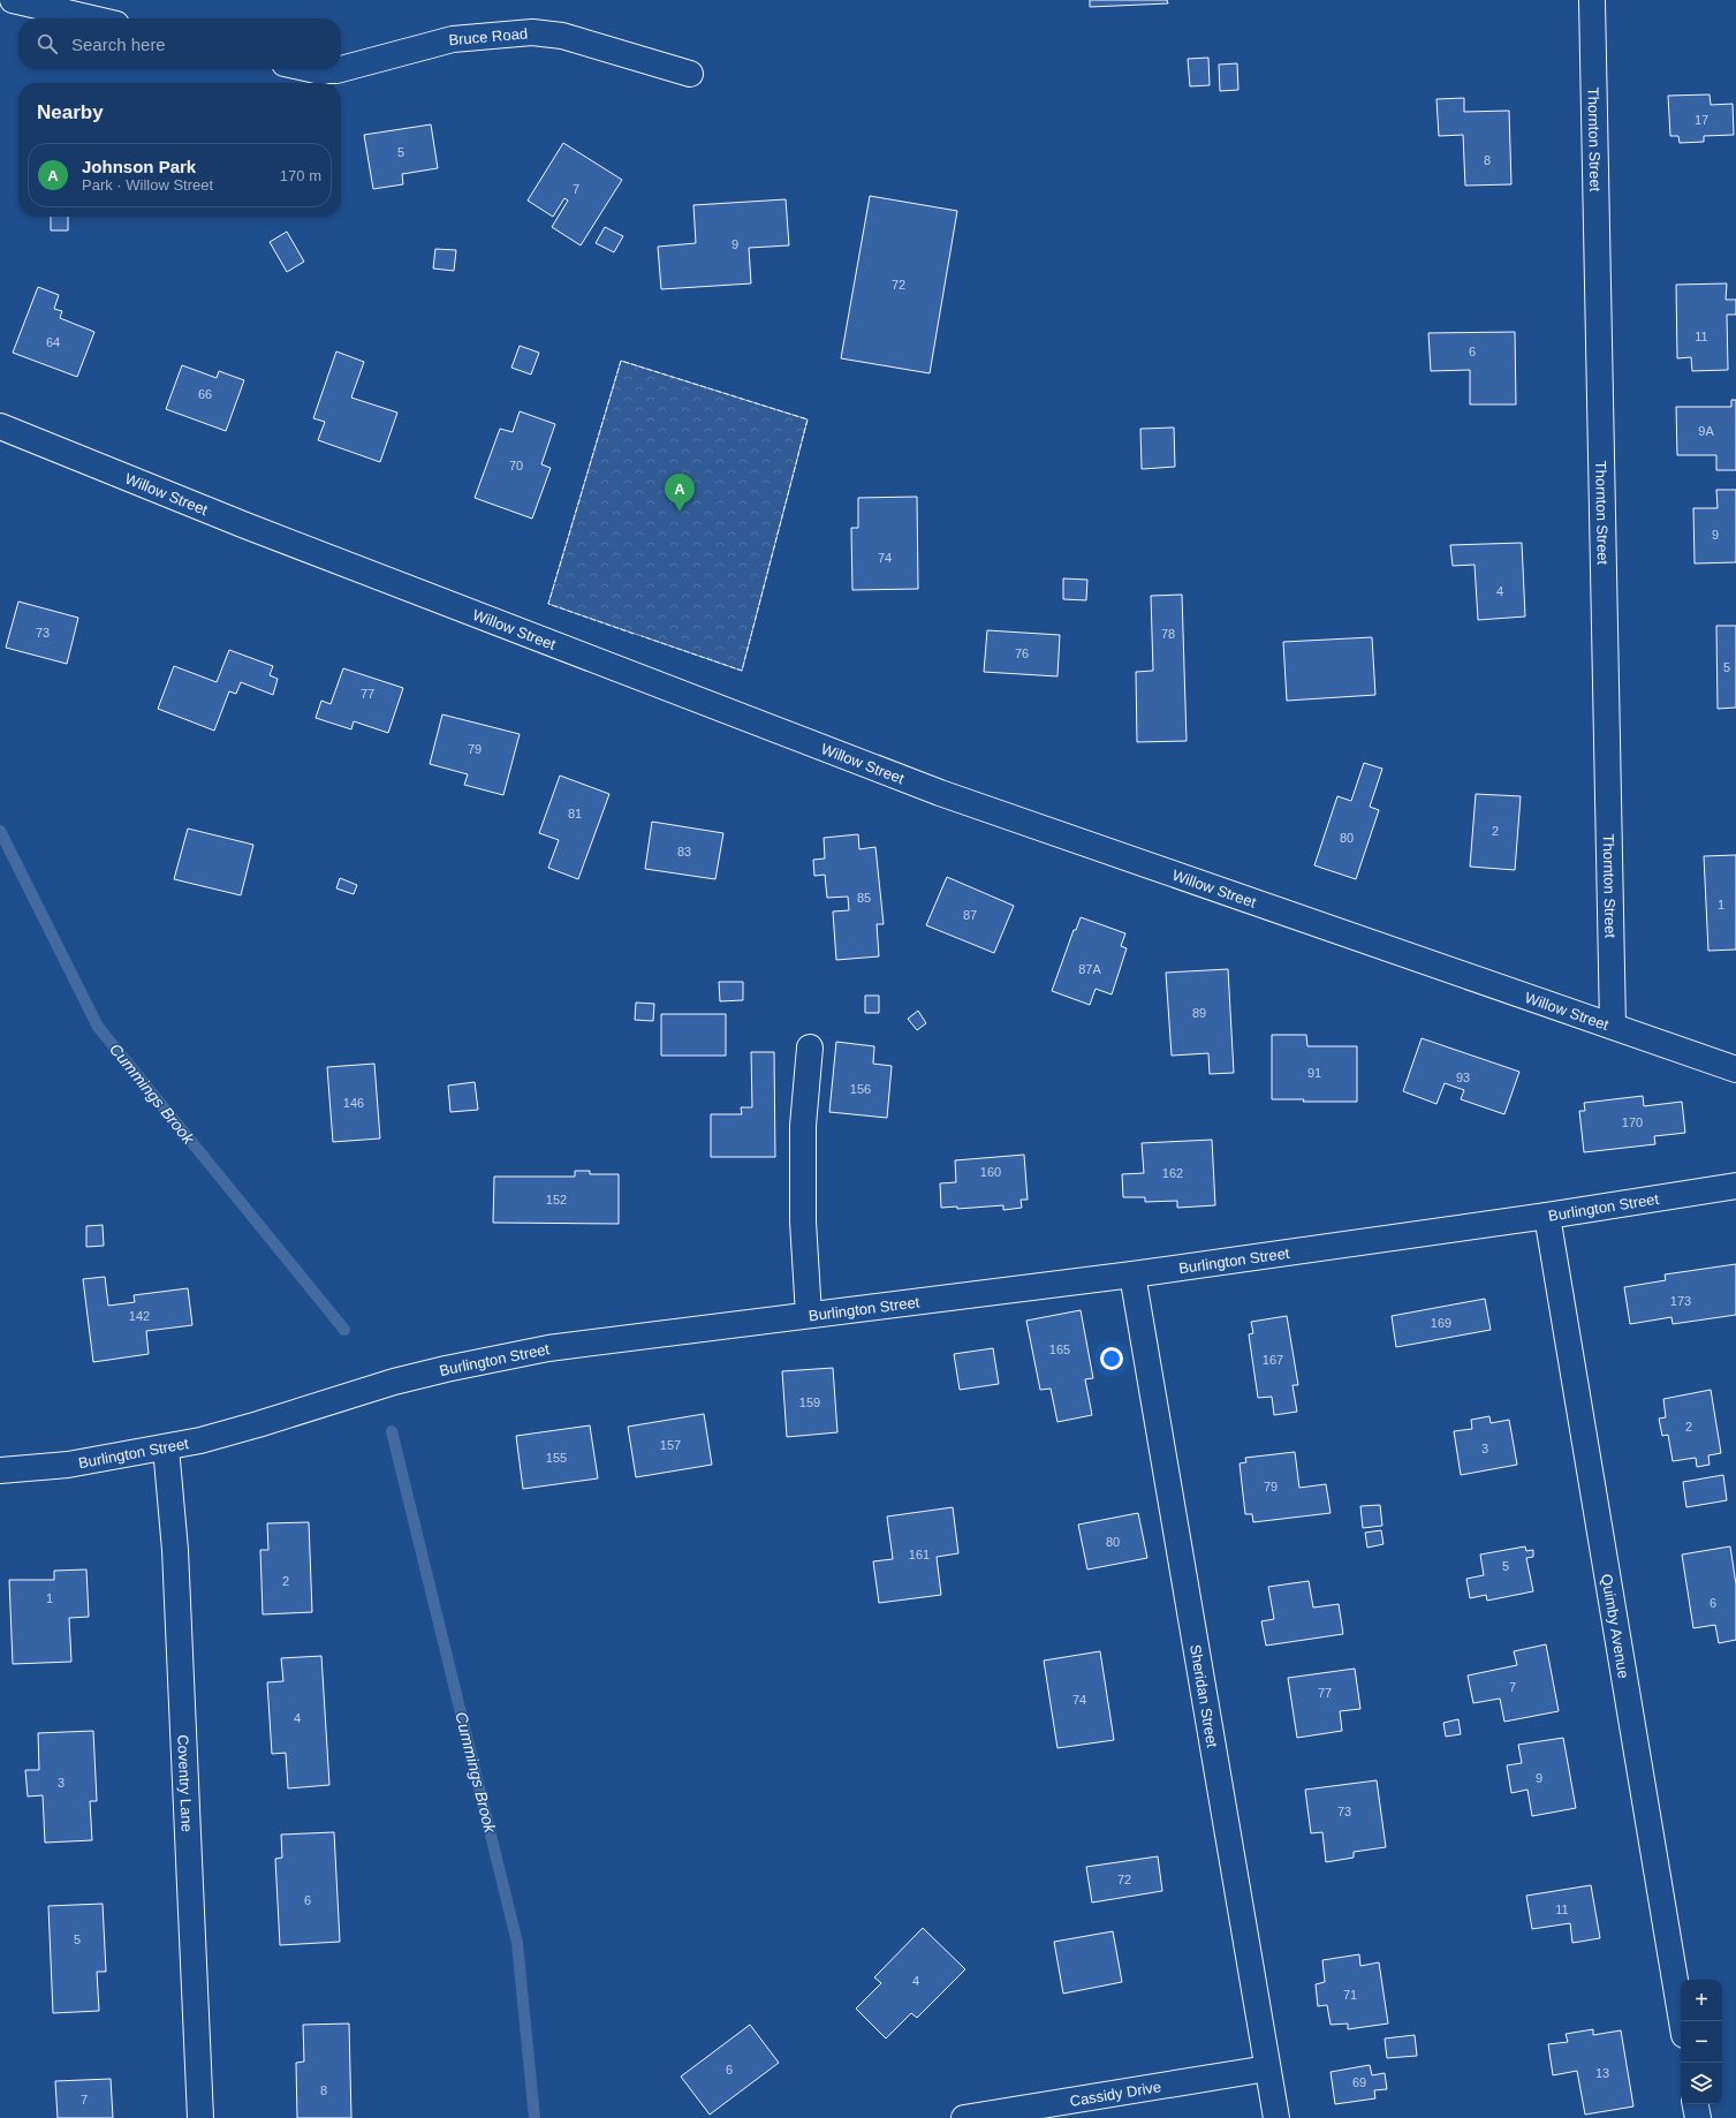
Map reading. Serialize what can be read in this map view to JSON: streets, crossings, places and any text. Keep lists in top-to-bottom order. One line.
{"streets":{"street":["Bruce Road","Thornton Street","Willow Street","Burlington Street","Quimby Avenue","Sheridan Street","Coventry Lane","Cassidy Drive"]},"crossings":[["Thornton Street","Willow Street"],["Burlington Street","Quimby Avenue"],["Burlington Street","Sheridan Street"],["Burlington Street","Coventry Lane"],["Sheridan Street","Cassidy Drive"]],"water":["Cummings Brook"],"house_numbers":["17","5","8","7","9","72","11","64","6","66","9A","70","9","74","4","73","78","76","5","77","79","81","2","80","83","85","1","87","87A","89","91","93","156","146","170","160","162","152","173","142","169","165","167","159","2","157","3","155","79","80","161","5","2","1","6","7","77","74","4","9","3","73","72","6","11","5","4","71","6","13","69","8","7"],"page":{"search":"Search here","heading":"Nearby","list":[{"mark":"A","name":"Johnson Park","note":"Park · Willow Street","value":"170 m"}],"pins":"A","map_buttons":["+","−"]}}
